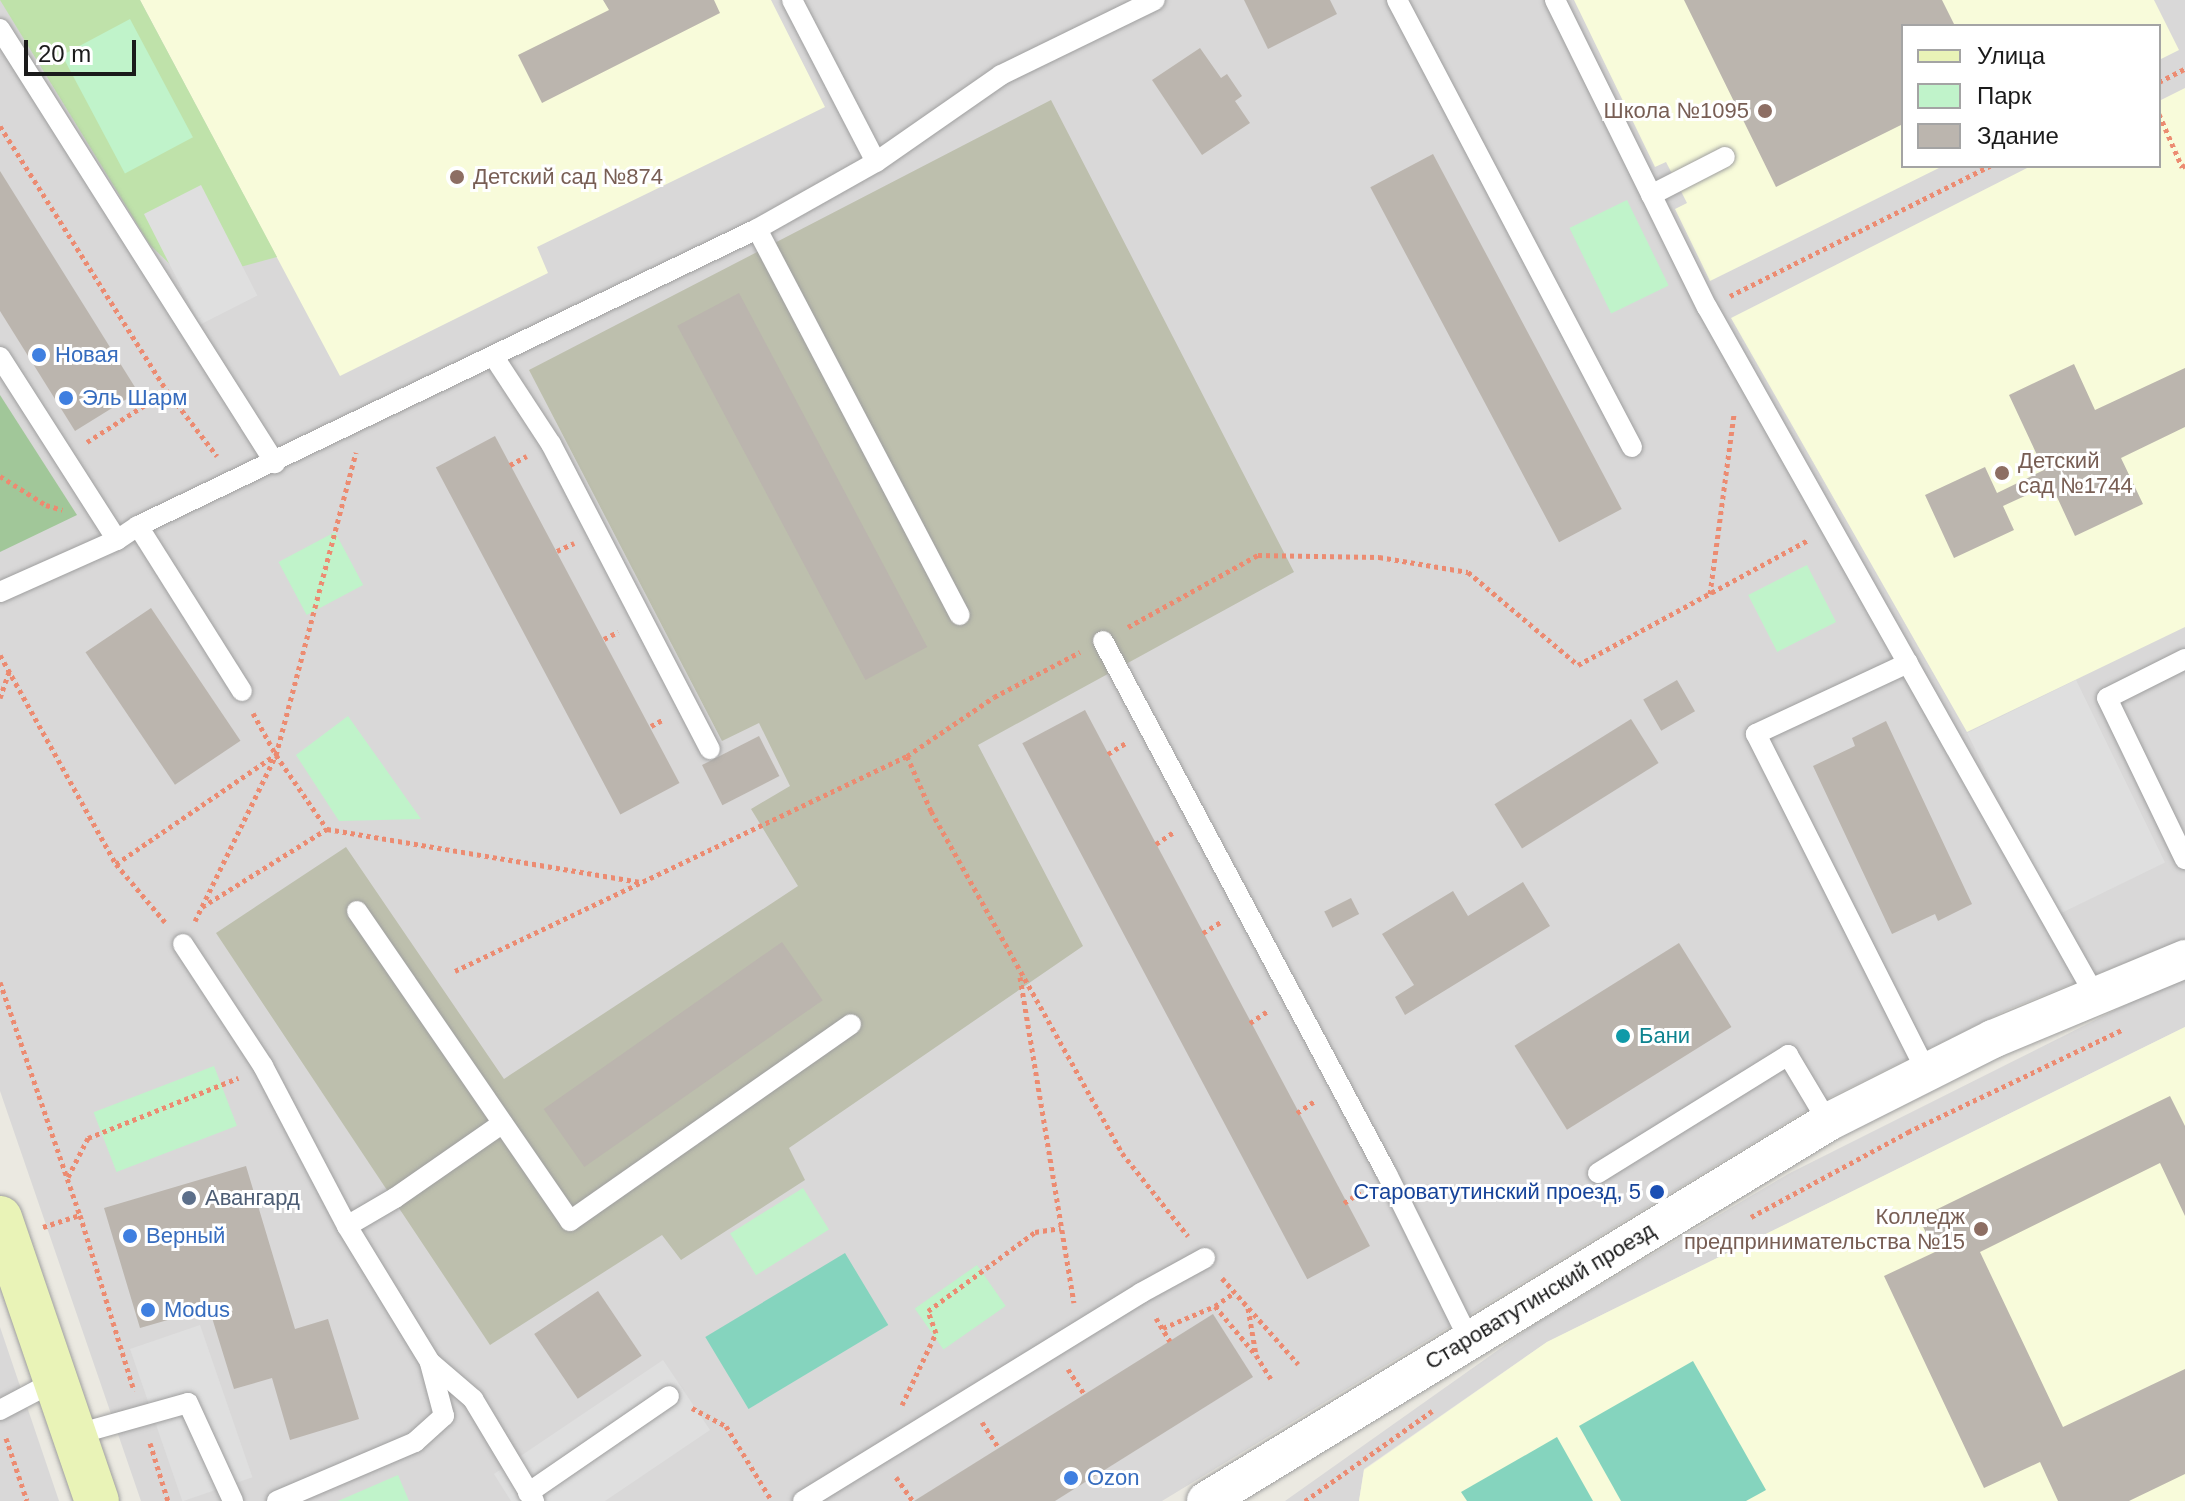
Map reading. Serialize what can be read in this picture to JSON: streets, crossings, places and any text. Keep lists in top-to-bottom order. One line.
{"streets":{"street":["Староватутинский проезд"]},"places":["Школа №1095","Детский сад №874","Новая","Эль Шарм","Детский сад №1744","Бани","Староватутинский проезд, 5","Авангард","Колледж предпринимательства №15","Верный","Modus","Ozon"],"legend":["Улица","Парк","Здание"],"scale_bar":"20 m"}
